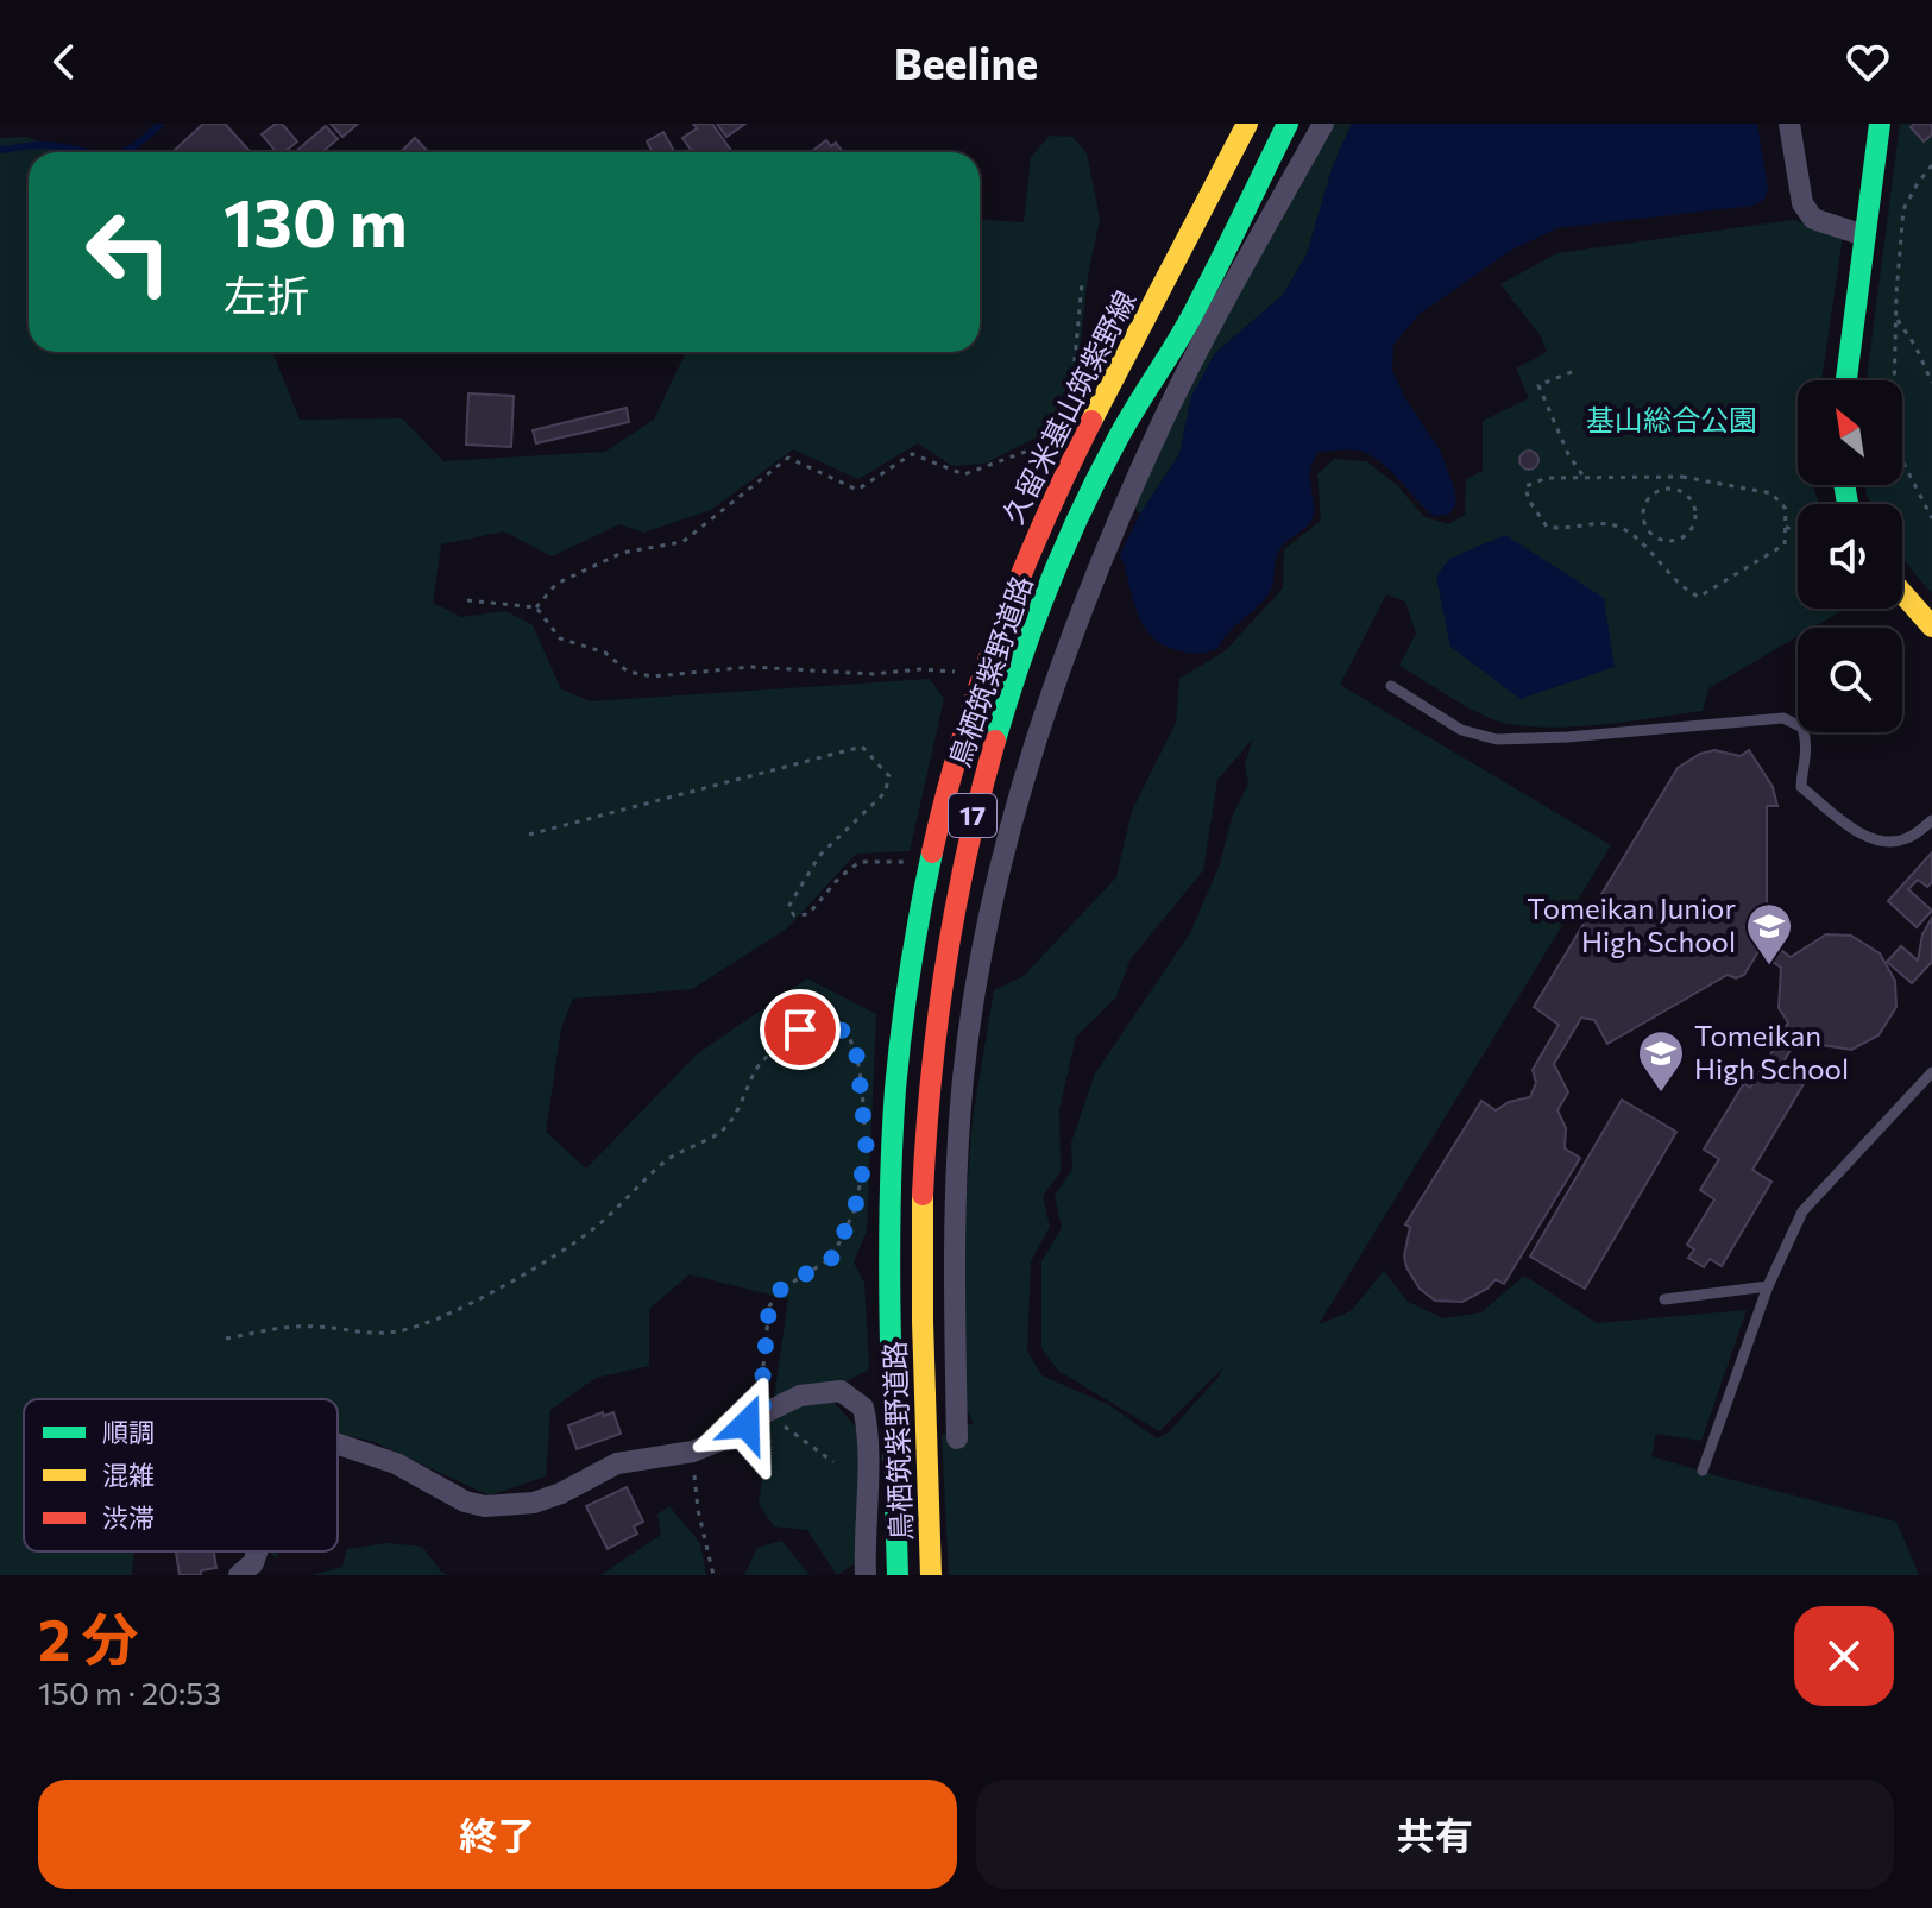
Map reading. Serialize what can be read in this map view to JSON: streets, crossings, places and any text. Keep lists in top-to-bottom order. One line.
{"streets":{"main road":["久留米基山筑紫野線","鳥栖筑紫野道路","17"]},"parks":["基山総合公園"],"places":{"school or university":["Tomeikan Junior High School","Tomeikan High School"]},"legend":["順調","混雑","渋滞"],"north":"top left","page":{"header":"Beeline","turn":["130 m","左折"],"heading":["2 分","150 m · 20:53"],"buttons":["終了","共有"]}}
